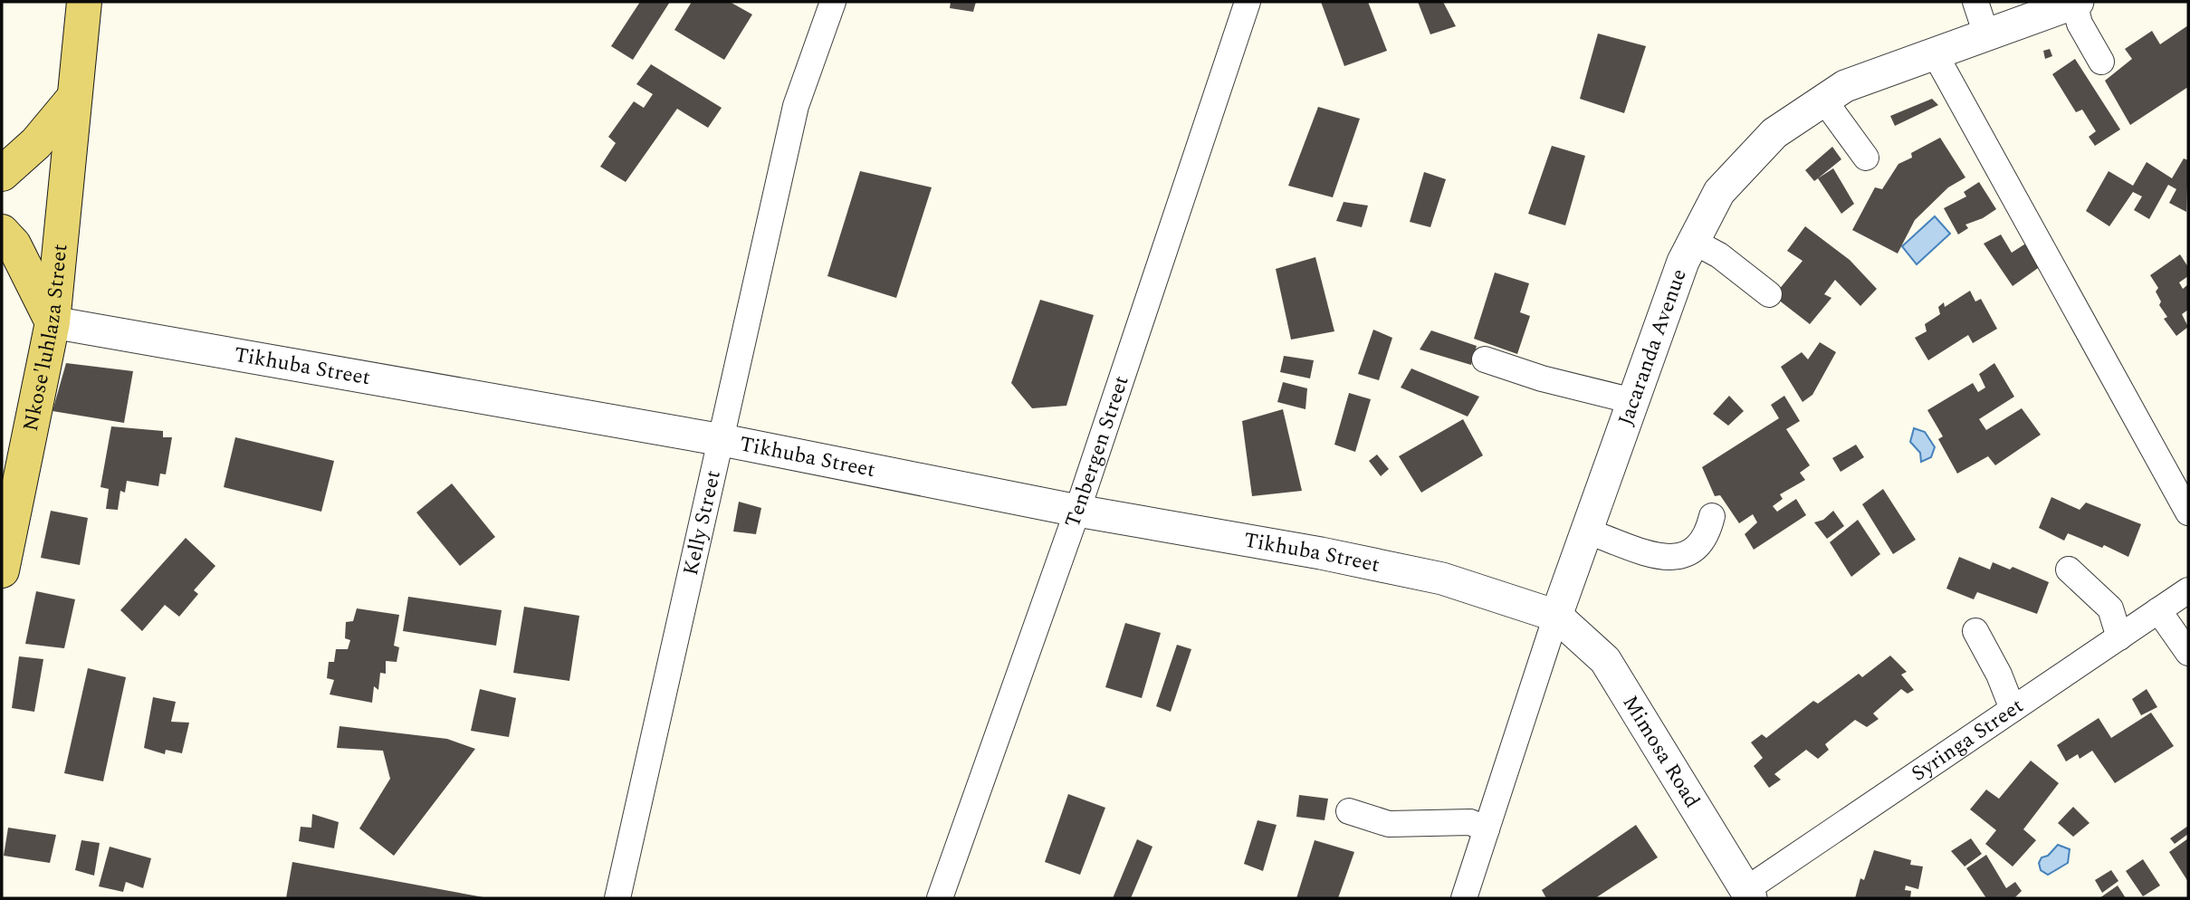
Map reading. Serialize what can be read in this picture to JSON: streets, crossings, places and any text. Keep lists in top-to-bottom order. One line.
{"streets":{"main road":["Nkose'luhlaza Street"],"street":["Jacaranda Avenue","Tikhuba Street","Tenbergen Street","Kelly Street","Syringa Street","Mimosa Road"]},"crossings":[["Nkose'luhlaza Street","Tikhuba Street"],["Jacaranda Avenue","Tikhuba Street"],["Jacaranda Avenue","Mimosa Road"],["Tikhuba Street","Tenbergen Street"],["Tikhuba Street","Kelly Street"],["Tikhuba Street","Mimosa Road"],["Syringa Street","Mimosa Road"]]}
